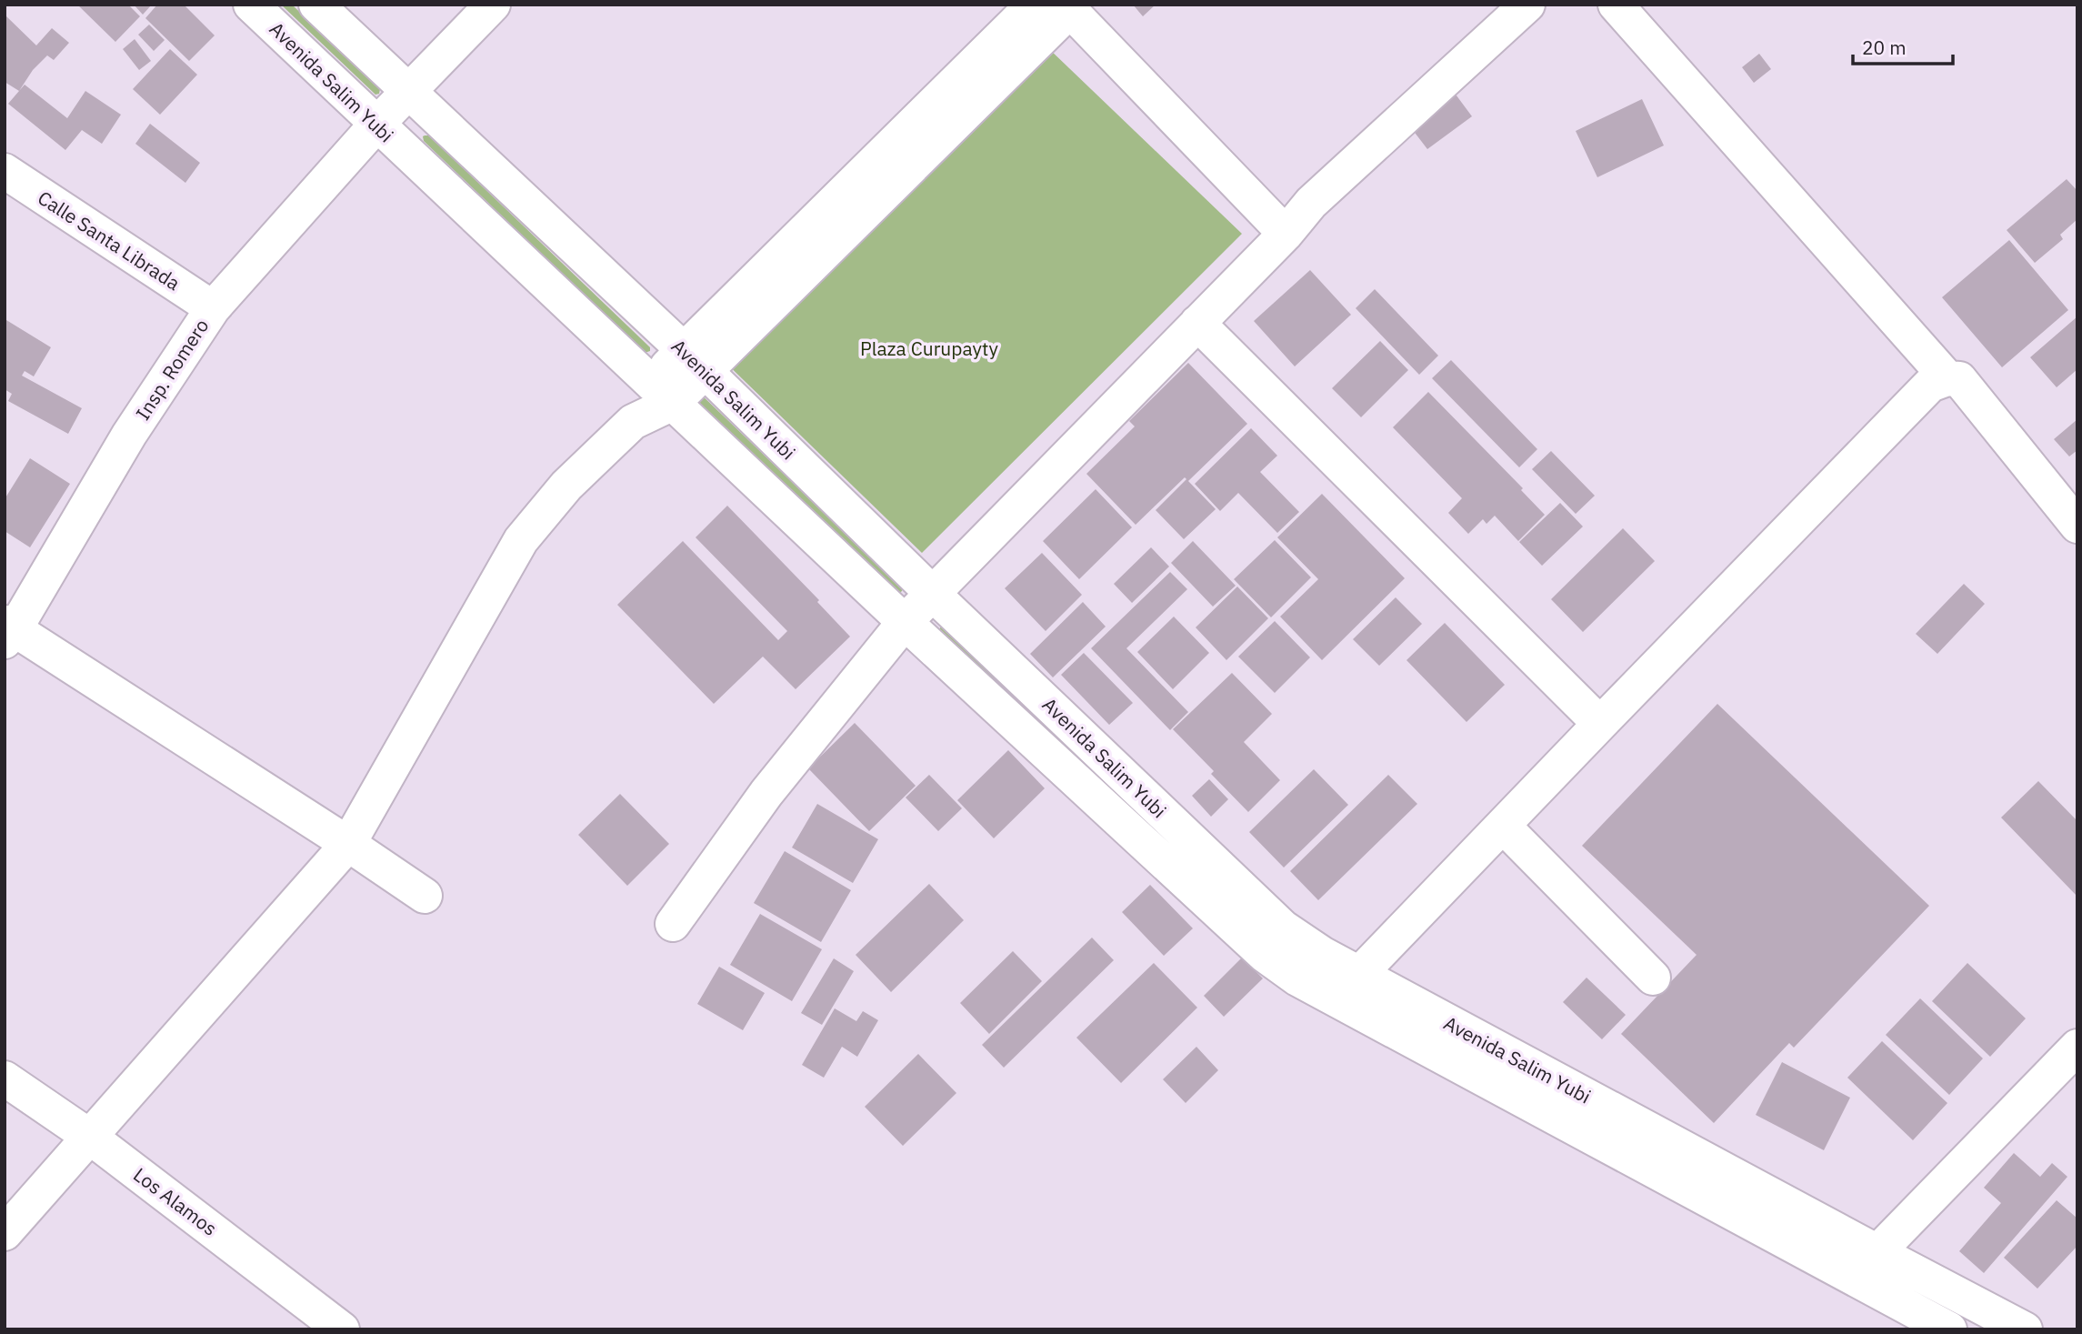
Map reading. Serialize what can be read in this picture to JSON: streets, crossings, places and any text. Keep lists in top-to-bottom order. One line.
{"streets":{"street":["Avenida Salim Yubi","Calle Santa Librada","Insp. Romero","Los Alamos"]},"crossings":[["Avenida Salim Yubi","Insp. Romero"],["Calle Santa Librada","Insp. Romero"]],"parks":["Plaza Curupayty"],"scale_bar":"20 m"}
